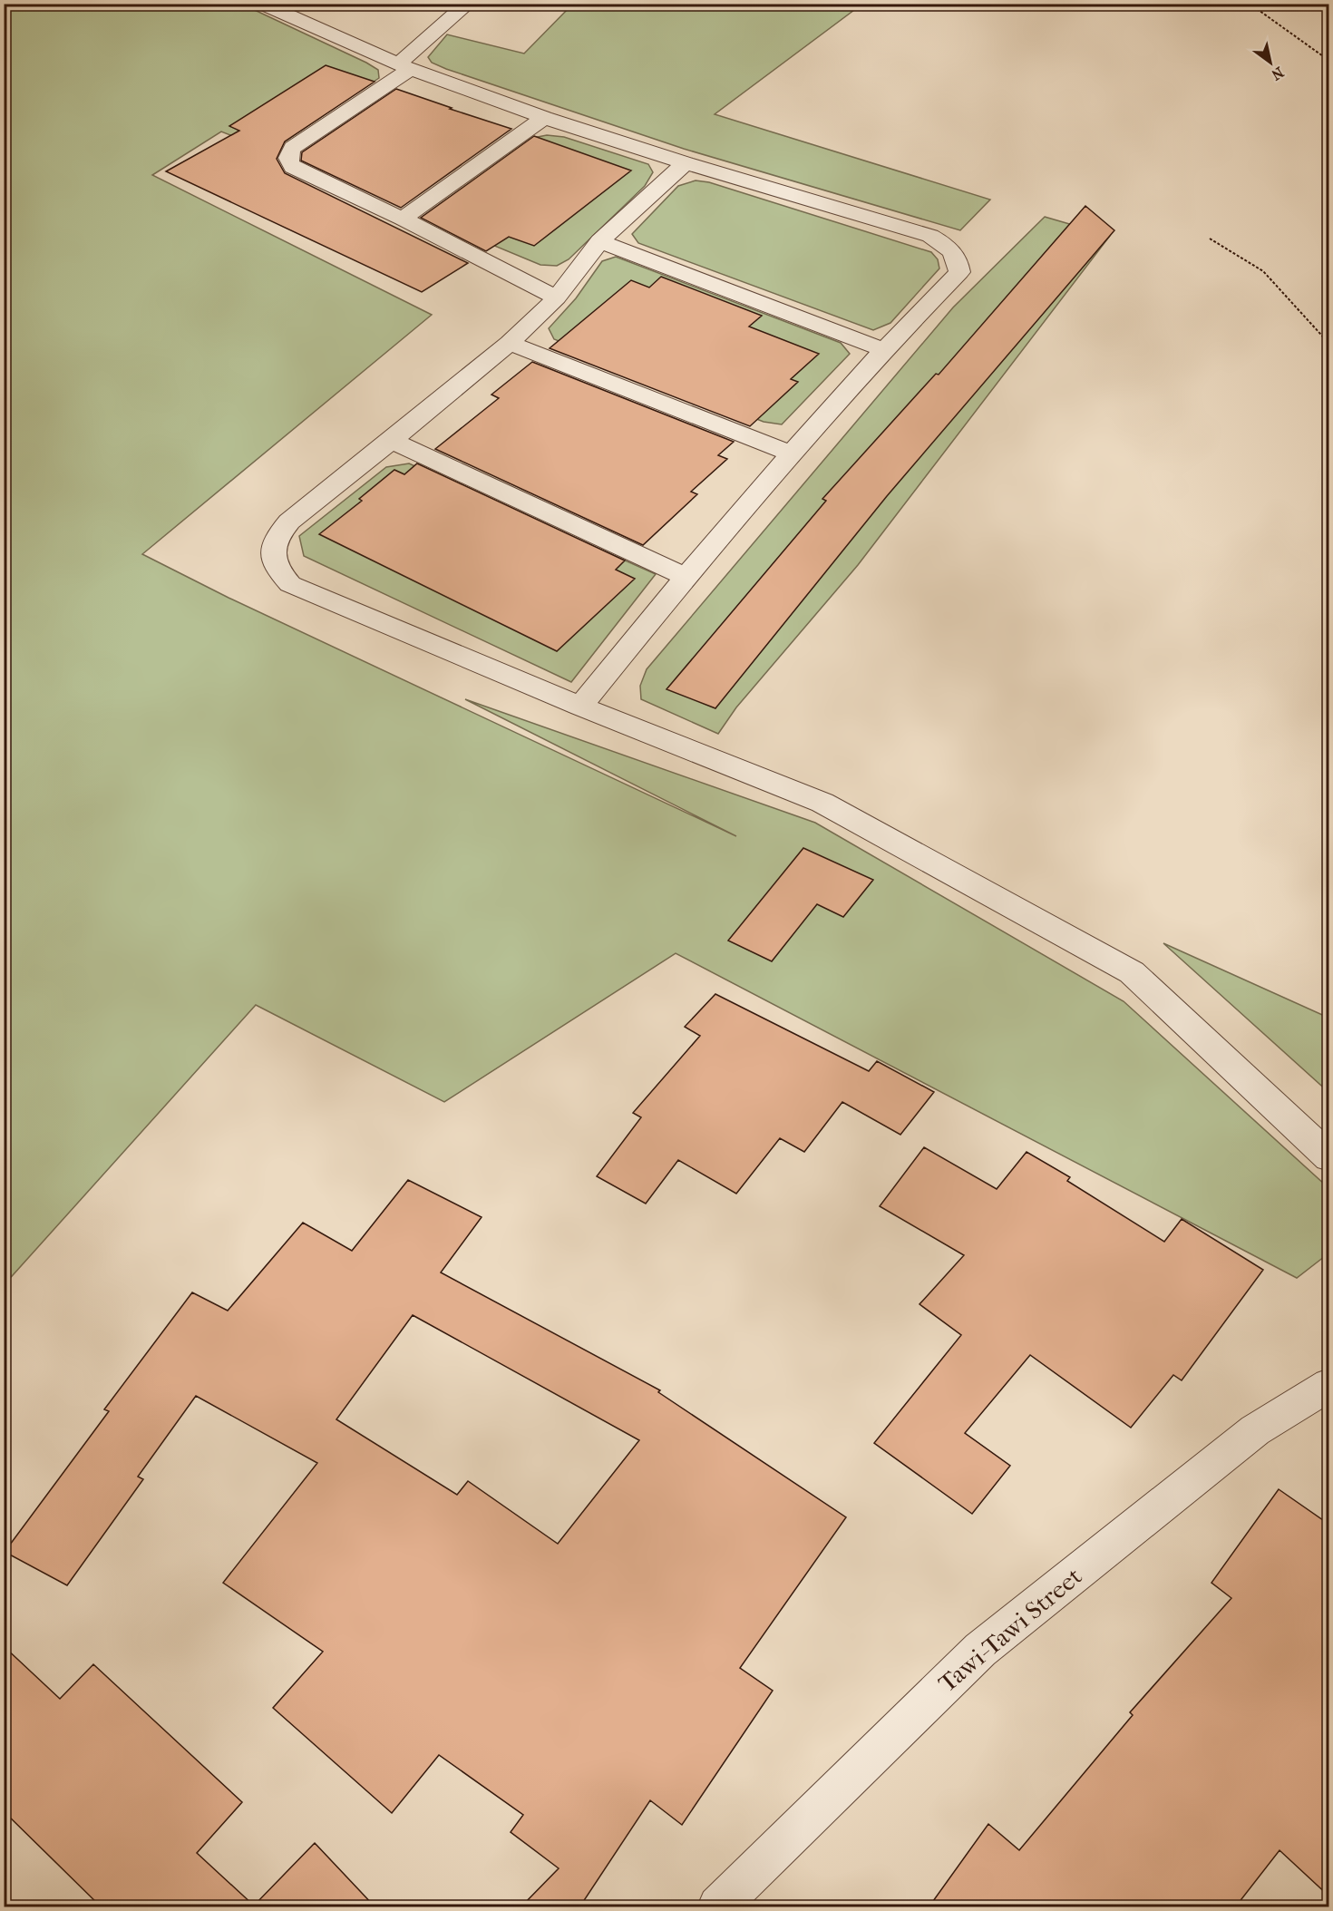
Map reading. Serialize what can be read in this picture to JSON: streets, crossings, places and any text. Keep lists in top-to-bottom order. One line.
{"streets":{"street":["Tawi-Tawi Street"]},"north":"bottom right"}
